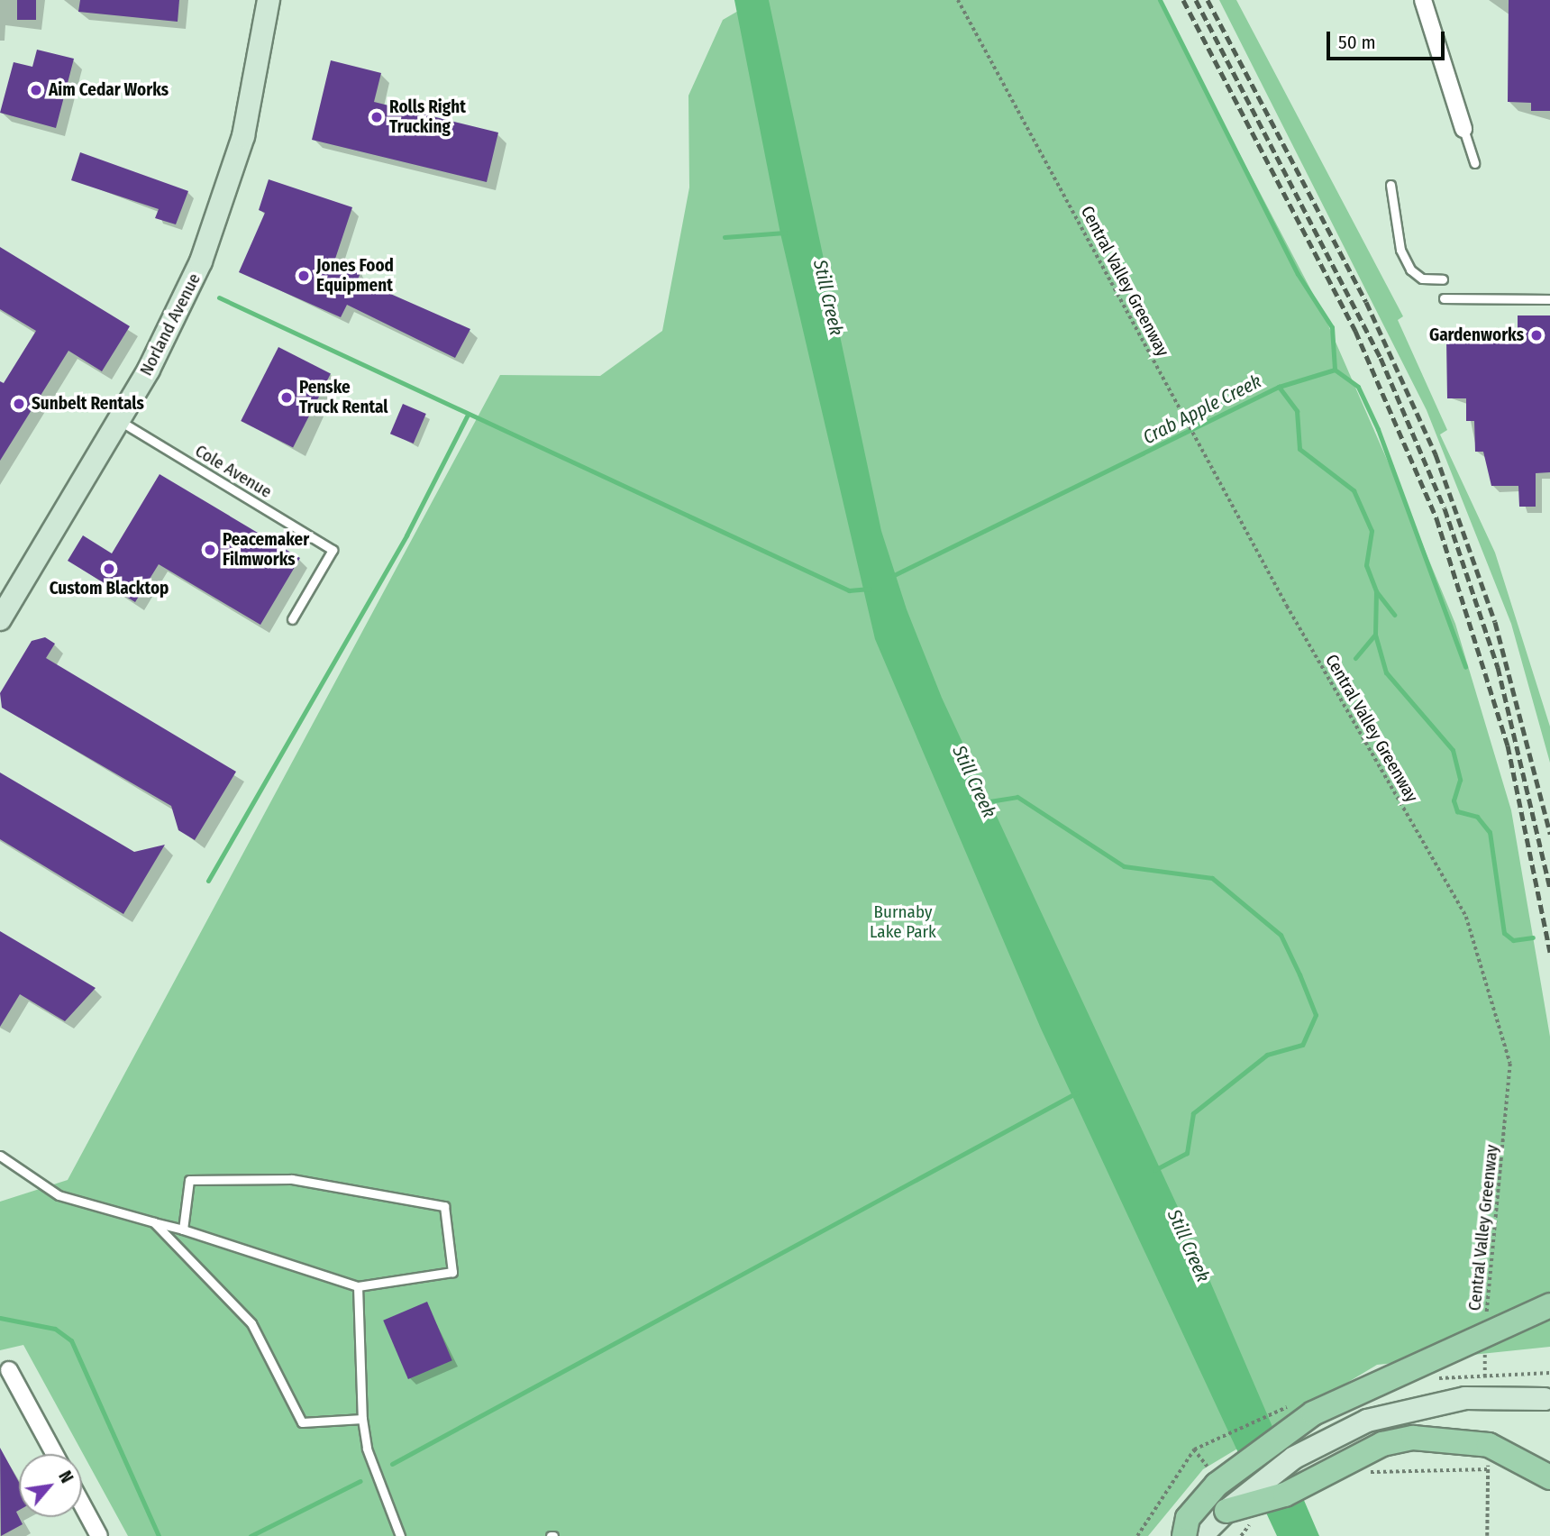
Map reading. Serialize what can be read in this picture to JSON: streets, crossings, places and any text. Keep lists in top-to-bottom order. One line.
{"streets":{"street":["Norland Avenue"],"lane":["Cole Avenue"],"path":["Central Valley Greenway"]},"crossings":[["Norland Avenue","Cole Avenue"]],"water":["Still Creek","Crab Apple Creek"],"parks":["Burnaby Lake Park"],"places":["Aim Cedar Works","Rolls Right Trucking","Jones Food Equipment","Gardenworks","Penske Truck Rental","Sunbelt Rentals","Peacemaker Filmworks","Custom Blacktop"],"scale_bar":"50 m","north":"top right"}
